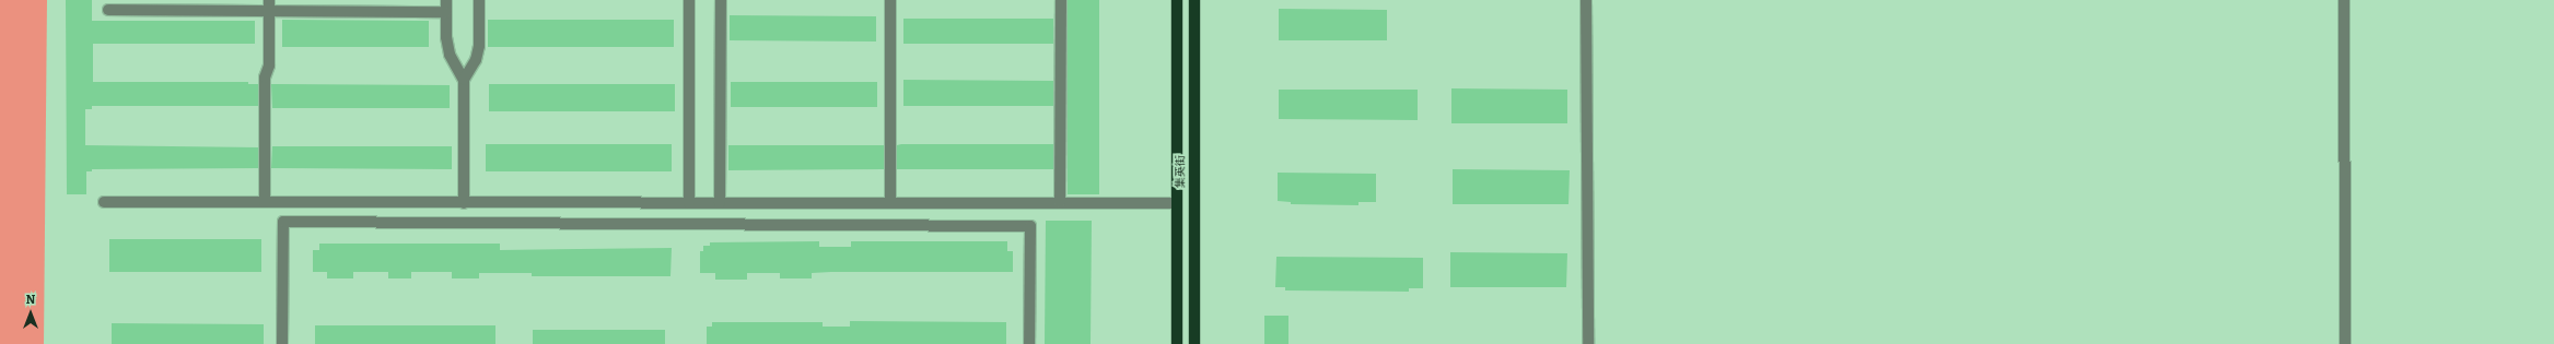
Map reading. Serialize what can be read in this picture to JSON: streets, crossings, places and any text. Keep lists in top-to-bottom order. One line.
{"streets":{"main road":["集英街"]},"north":"top"}
